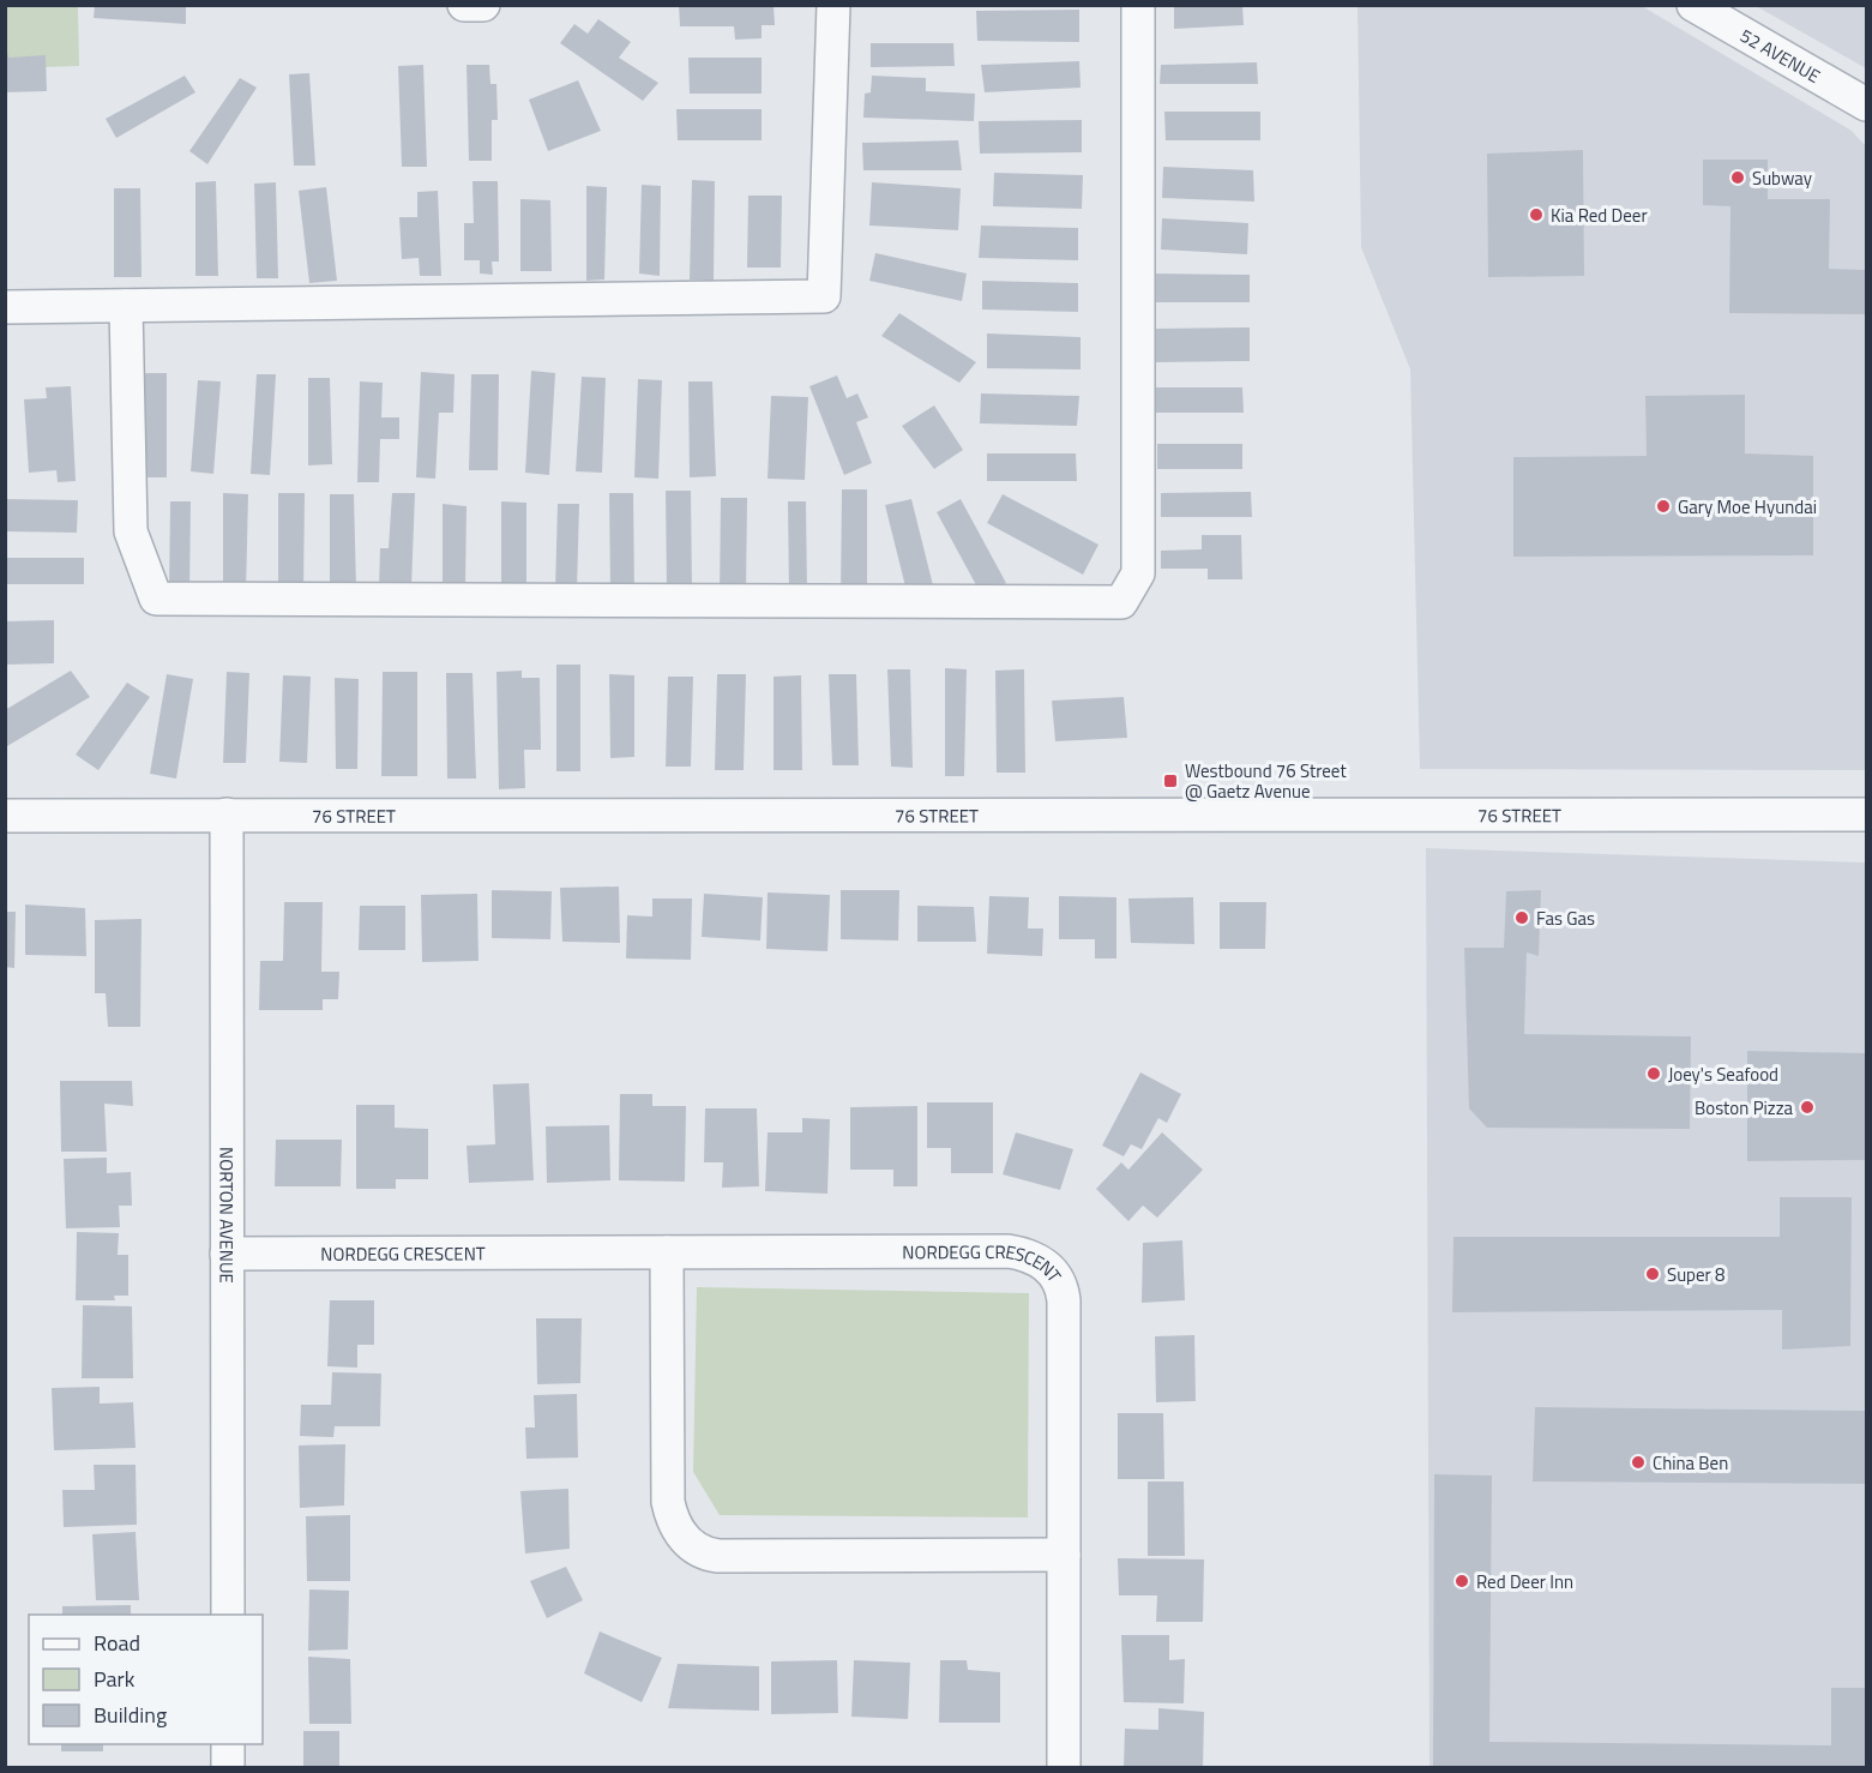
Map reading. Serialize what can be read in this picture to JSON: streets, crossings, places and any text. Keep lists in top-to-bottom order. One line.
{"streets":{"street":["52 AVENUE","76 STREET","NORTON AVENUE","NORDEGG CRESCENT"]},"crossings":[["76 STREET","NORTON AVENUE"],["NORTON AVENUE","NORDEGG CRESCENT"]],"places":{"other":["Subway","Kia Red Deer","Gary Moe Hyundai","Fas Gas","Joey's Seafood","Boston Pizza","Super 8","China Ben","Red Deer Inn"],"transit":["Westbound 76 Street @ Gaetz Avenue"]},"legend":["Road","Park","Building"]}
